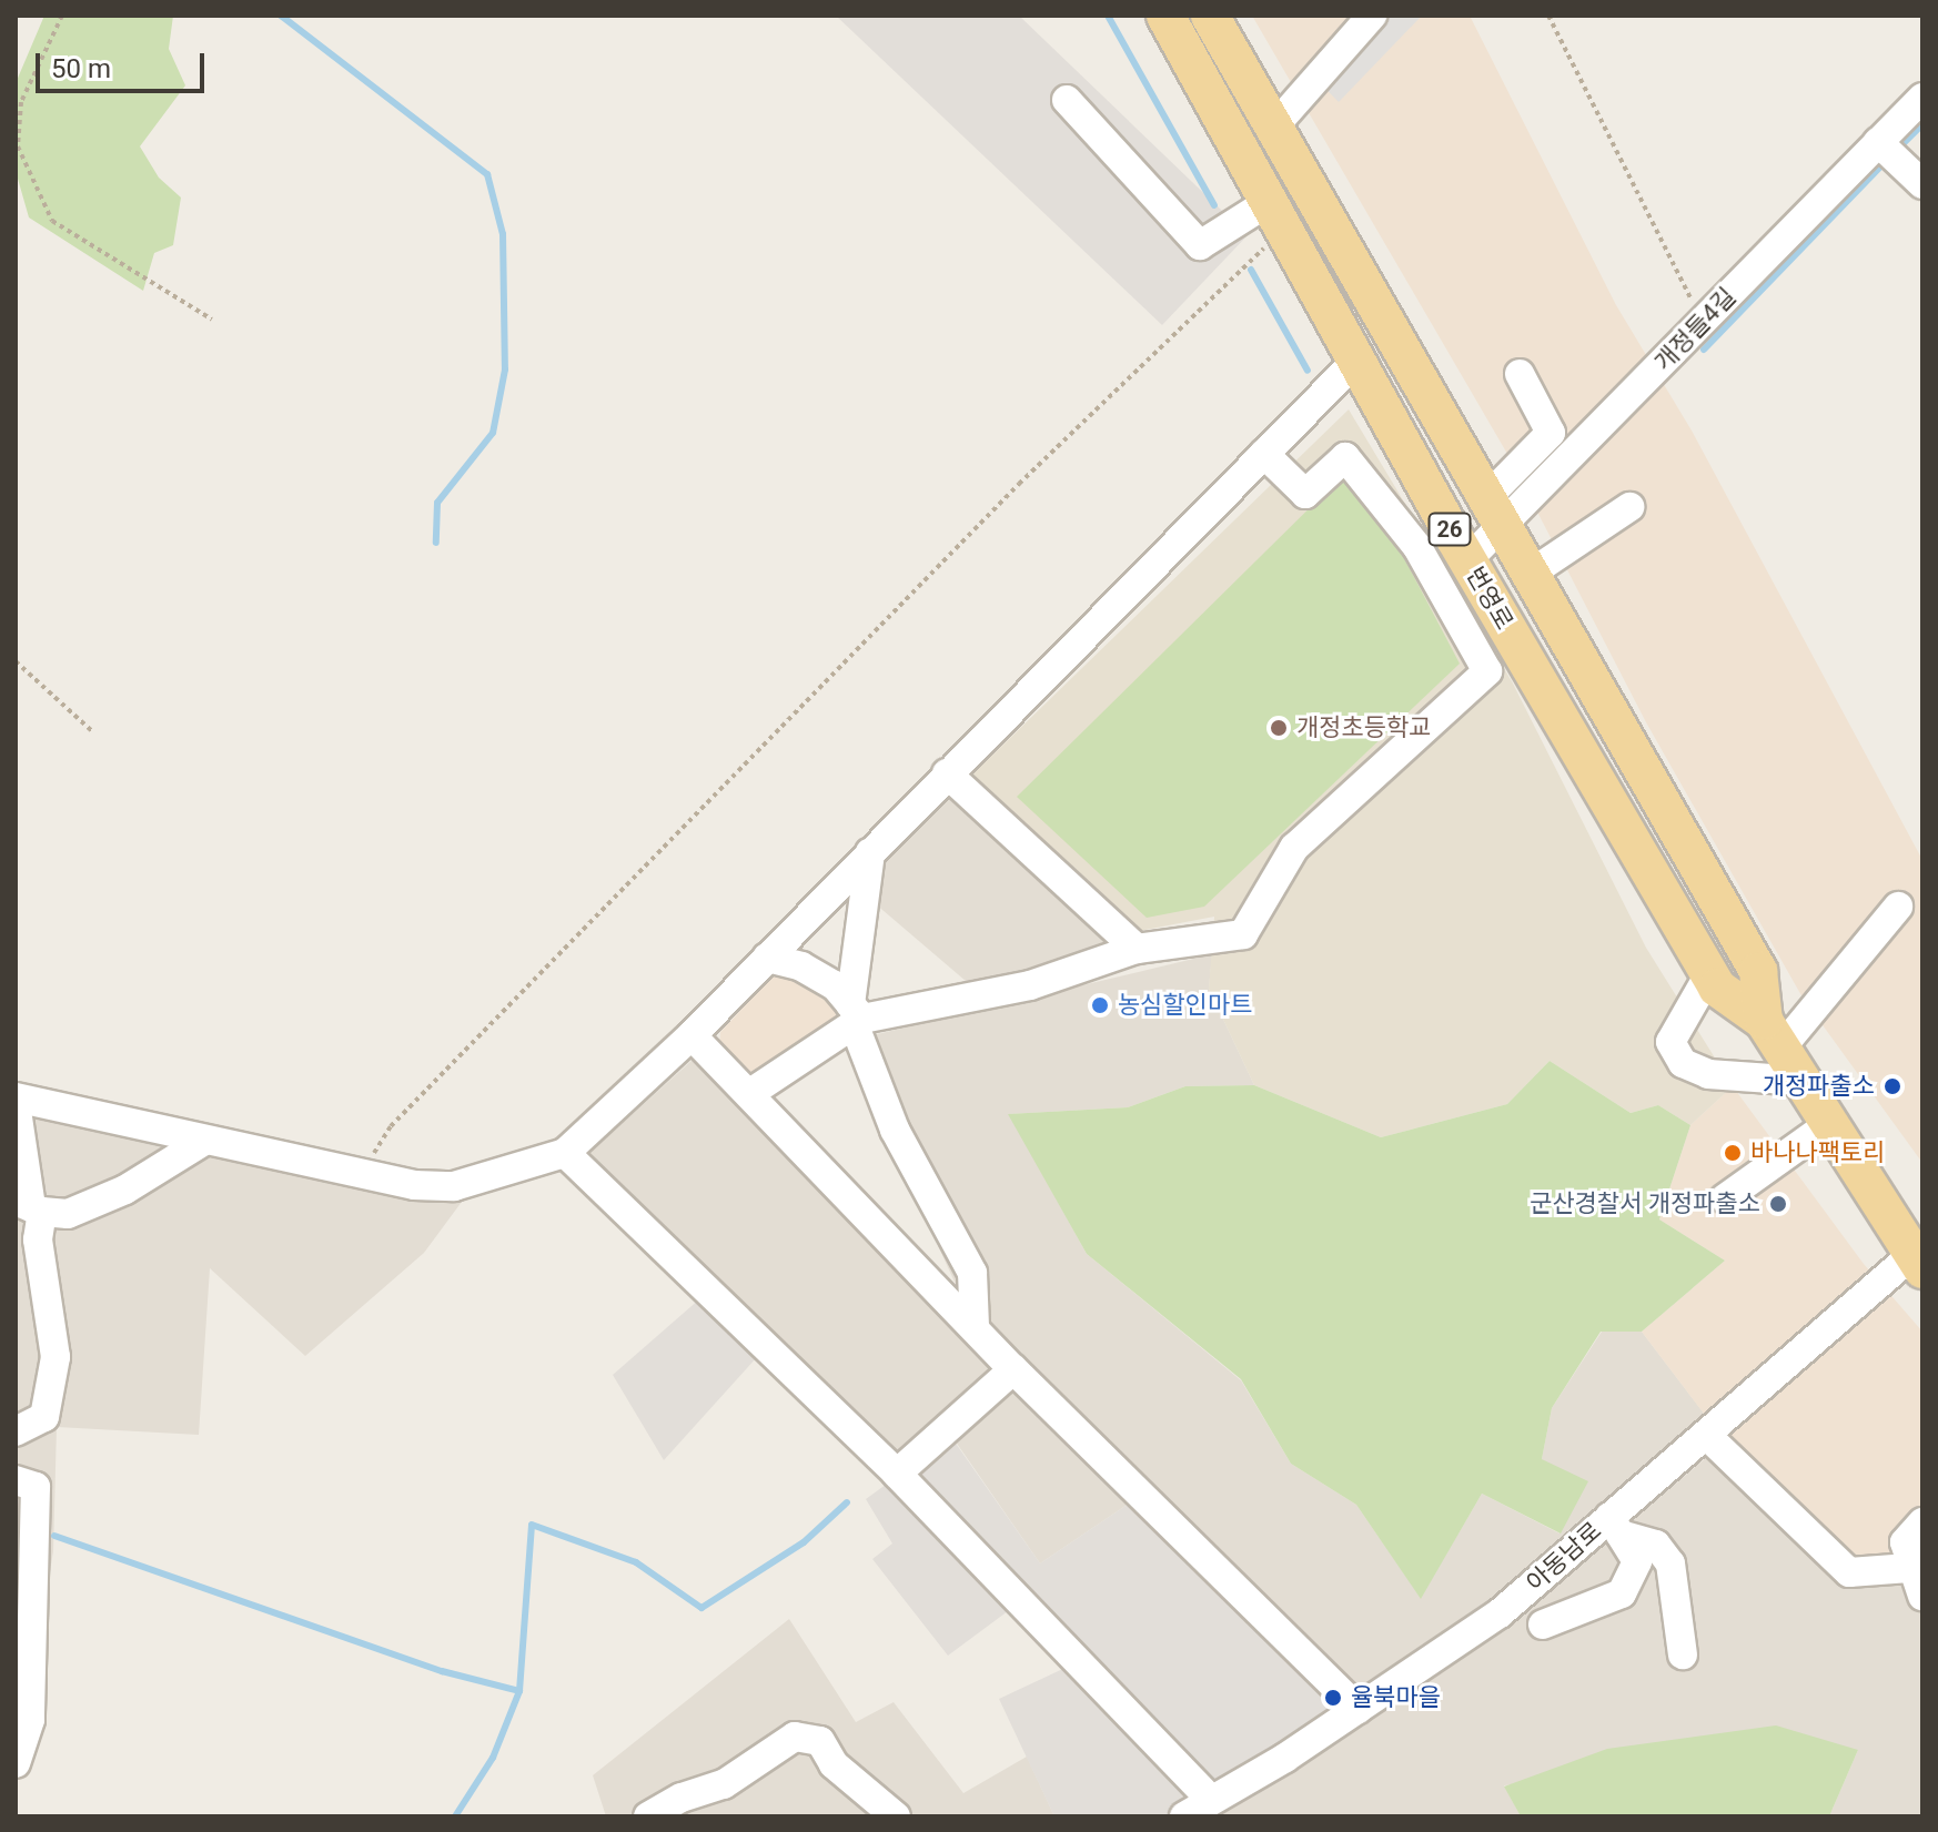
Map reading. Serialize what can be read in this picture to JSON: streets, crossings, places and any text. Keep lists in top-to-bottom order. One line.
{"streets":{"main road":["26","번영로"],"street":["개정들4길","아동남로"]},"crossings":[["개정들4길","번영로"],["번영로","아동남로"]],"places":["개정초등학교","농심할인마트","개정파출소","바나나팩토리","군산경찰서 개정파출소","율북마을"],"scale_bar":"50 m"}
